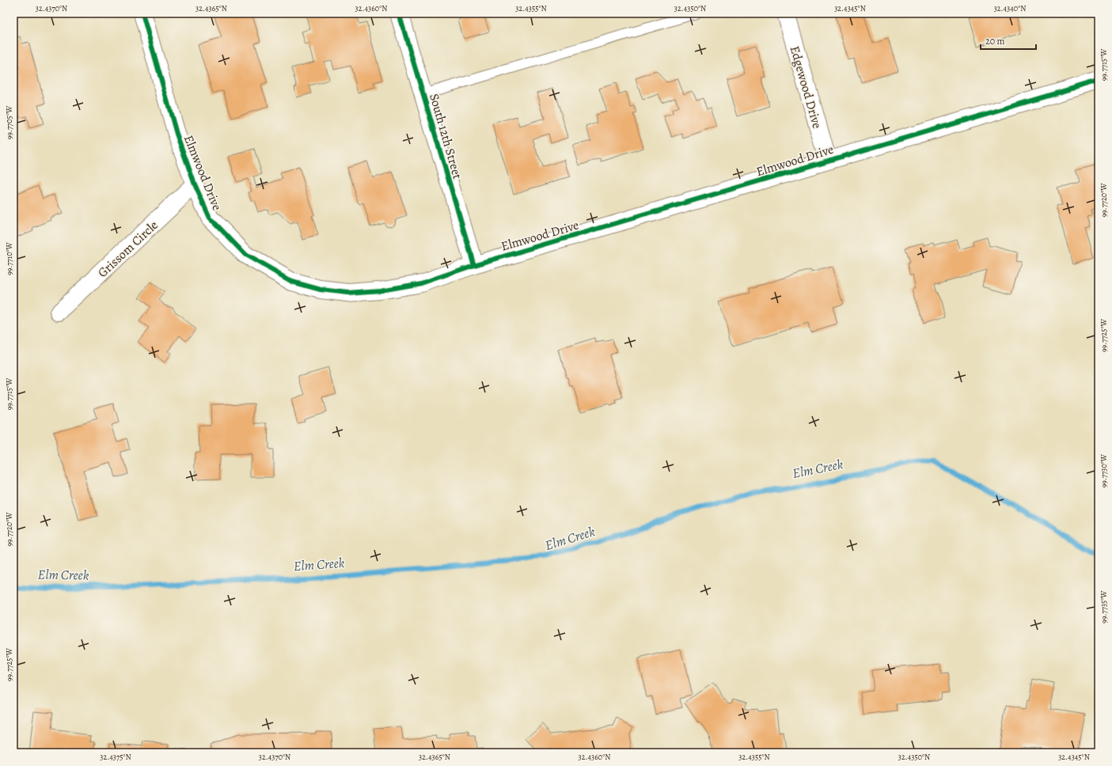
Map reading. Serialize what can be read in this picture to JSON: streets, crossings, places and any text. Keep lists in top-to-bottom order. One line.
{"streets":{"street":["Edgewood Drive","South 12th Street","Elmwood Drive","Grissom Circle"]},"crossings":[["Edgewood Drive","Elmwood Drive"],["South 12th Street","Elmwood Drive"],["Elmwood Drive","Grissom Circle"]],"water":["Elm Creek"],"scale_bar":"20 m","coordinates":["32.4370°N","32.4365°N","32.4360°N","32.4355°N","32.4350°N","32.4345°N","32.4340°N","99.7715°W","99.7705°W","99.7720°W","99.7710°W","99.7725°W","99.7730°W","99.7735°W","32.4375°N"]}
